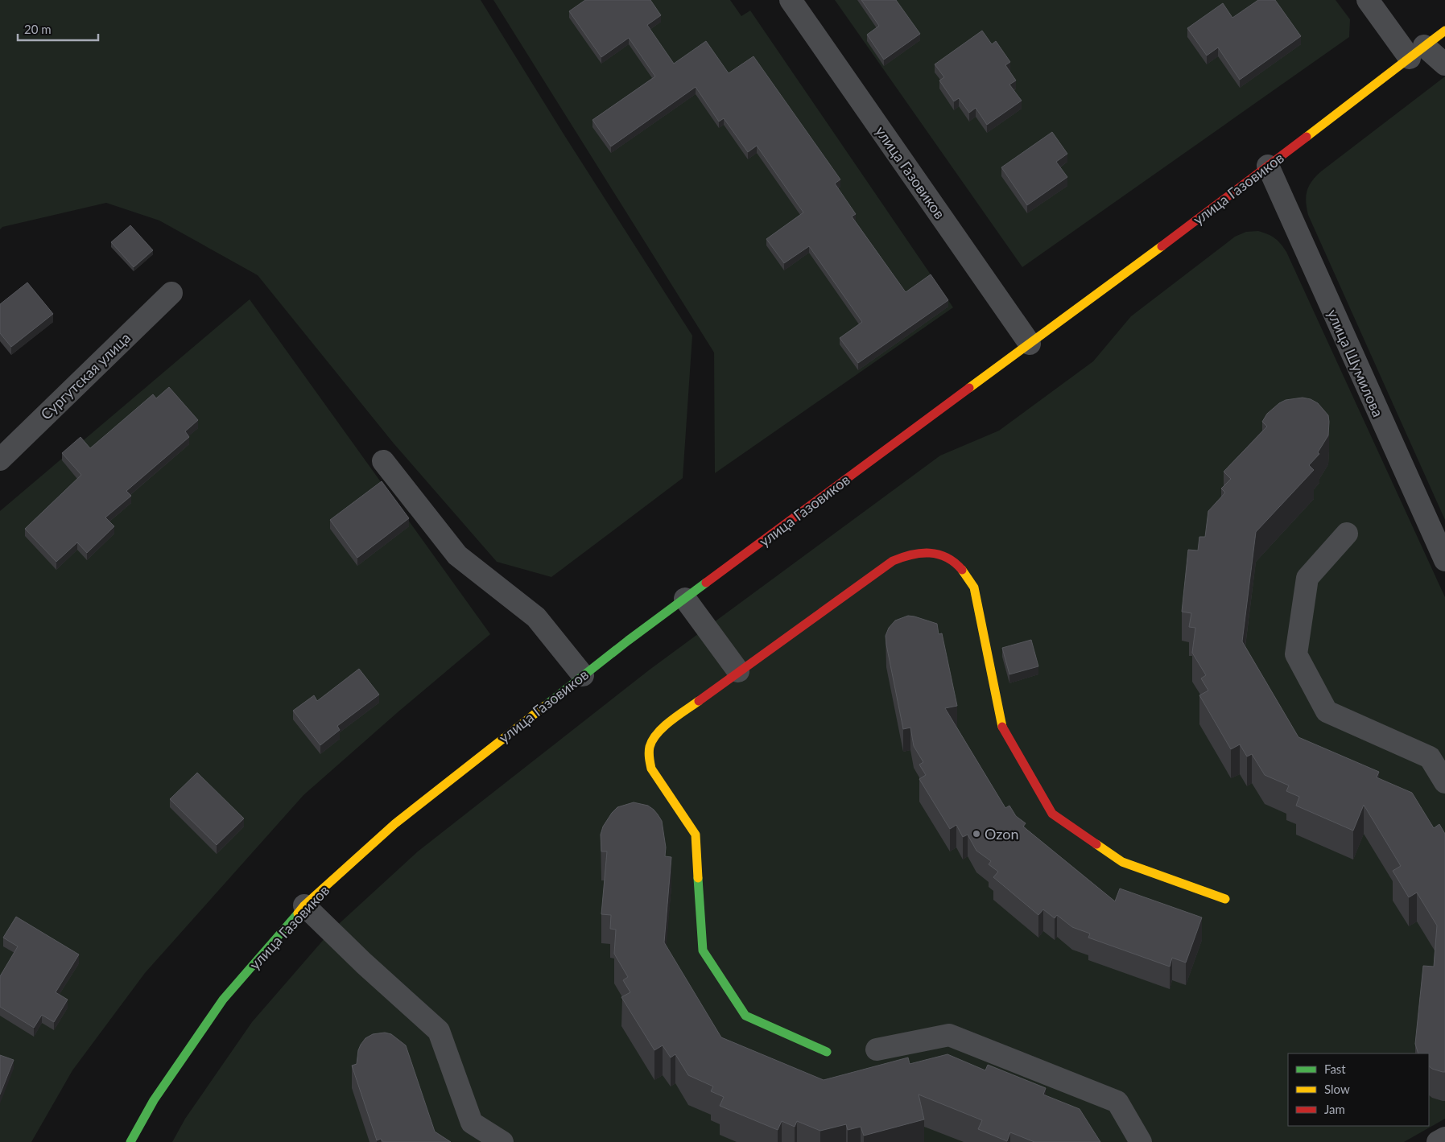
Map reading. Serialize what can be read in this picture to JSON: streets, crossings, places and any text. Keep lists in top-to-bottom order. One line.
{"streets":{"street":["улица Газовиков","улица Шумилова","Сургутская улица"]},"crossings":[["улица Газовиков","улица Шумилова"]],"places":["Ozon"],"legend":["Fast","Slow","Jam"],"scale_bar":"20 m"}
